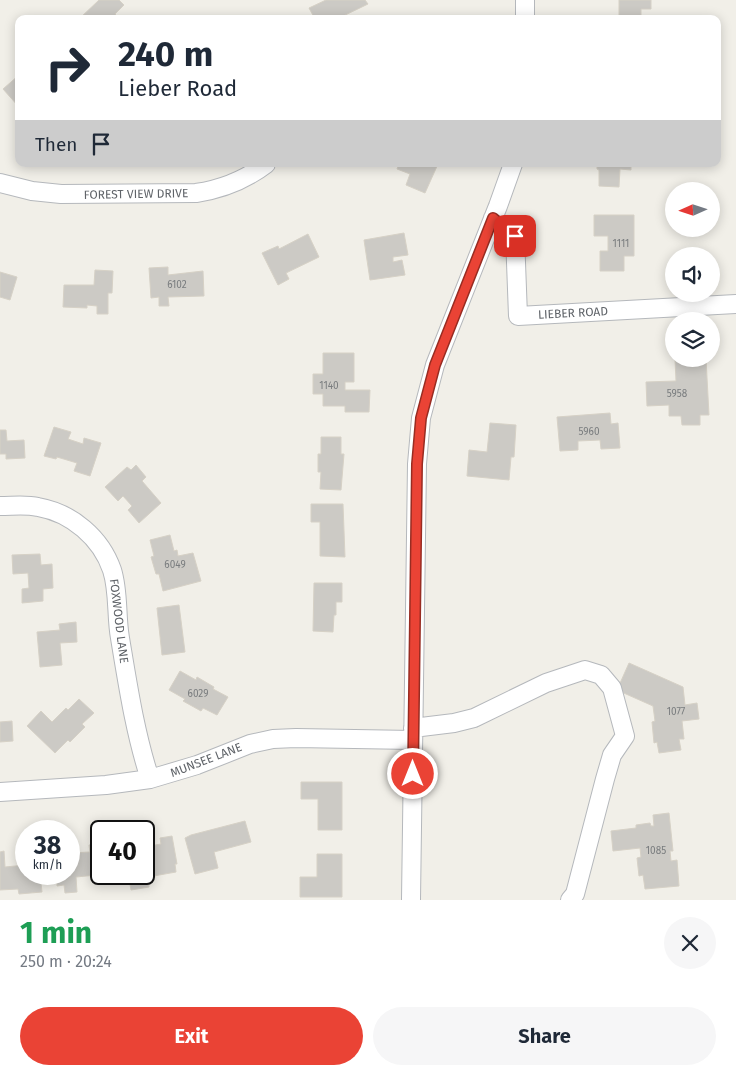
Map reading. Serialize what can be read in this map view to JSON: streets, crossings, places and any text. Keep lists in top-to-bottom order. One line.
{"streets":{"street":["FOREST VIEW DRIVE","LIEBER ROAD","FOXWOOD LANE","MUNSEE LANE"]},"crossings":[["FOXWOOD LANE","MUNSEE LANE"]],"house_numbers":["1111","6102","1140","5958","5960","6049","6029","1077","1085"],"north":"left","page":{"turn":["240 m","Lieber Road"],"then":"Then","speed":"38 km/h","limit":"40","heading":["1 min","250 m · 20:24"],"buttons":["Exit","Share"]}}
